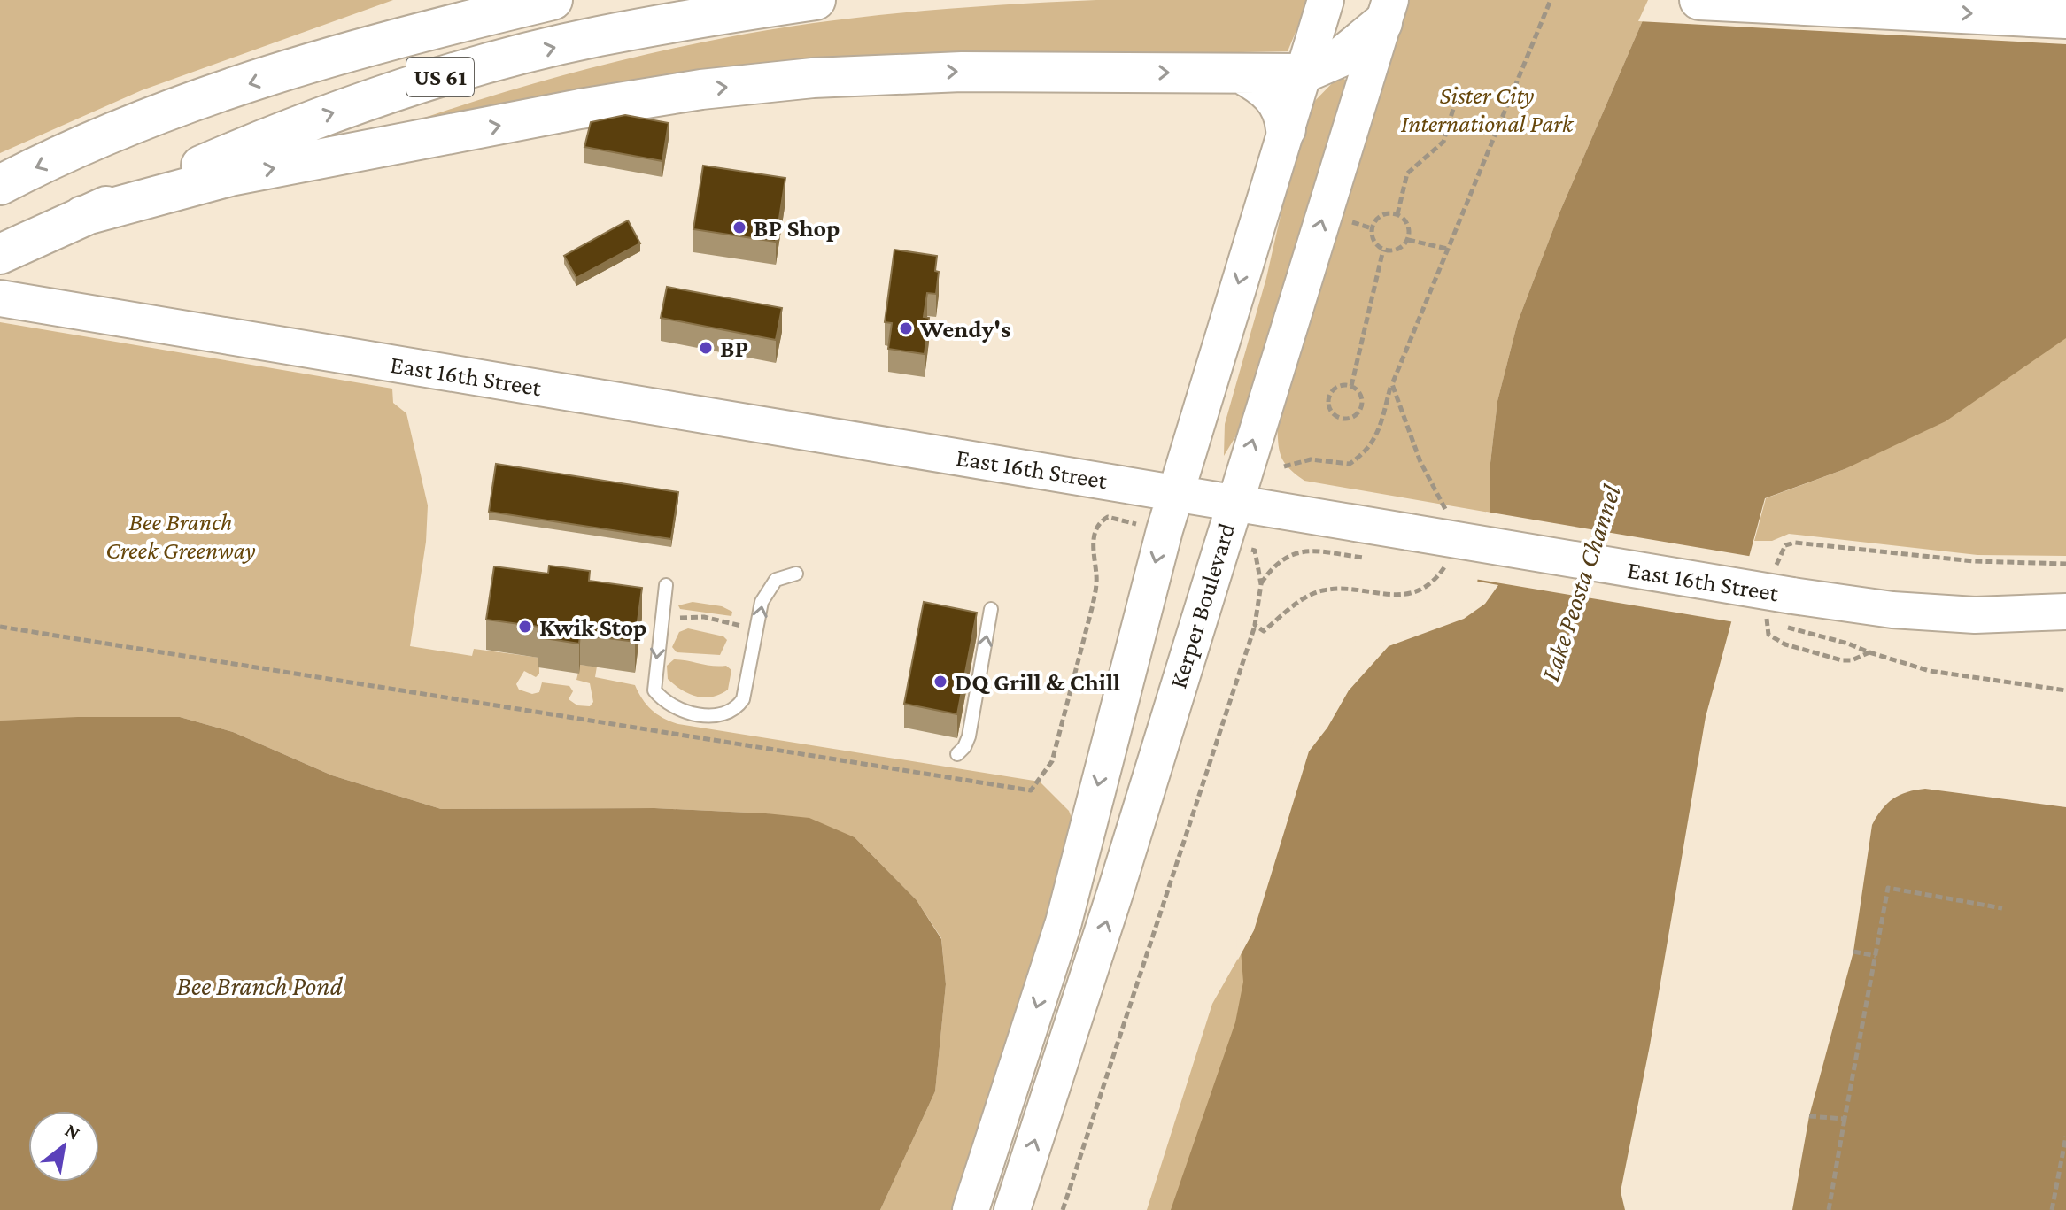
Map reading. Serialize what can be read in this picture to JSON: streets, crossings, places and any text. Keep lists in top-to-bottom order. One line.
{"streets":{"highway":["US 61"],"main road":["East 16th Street","Kerper Boulevard"]},"crossings":[["East 16th Street","Kerper Boulevard"]],"water":["Lake Peosta Channel","Bee Branch Pond"],"parks":["Sister City International Park","Bee Branch Creek Greenway"],"places":["BP Shop","Wendy's","BP","Kwik Stop","DQ Grill & Chill"],"north":"top right"}
